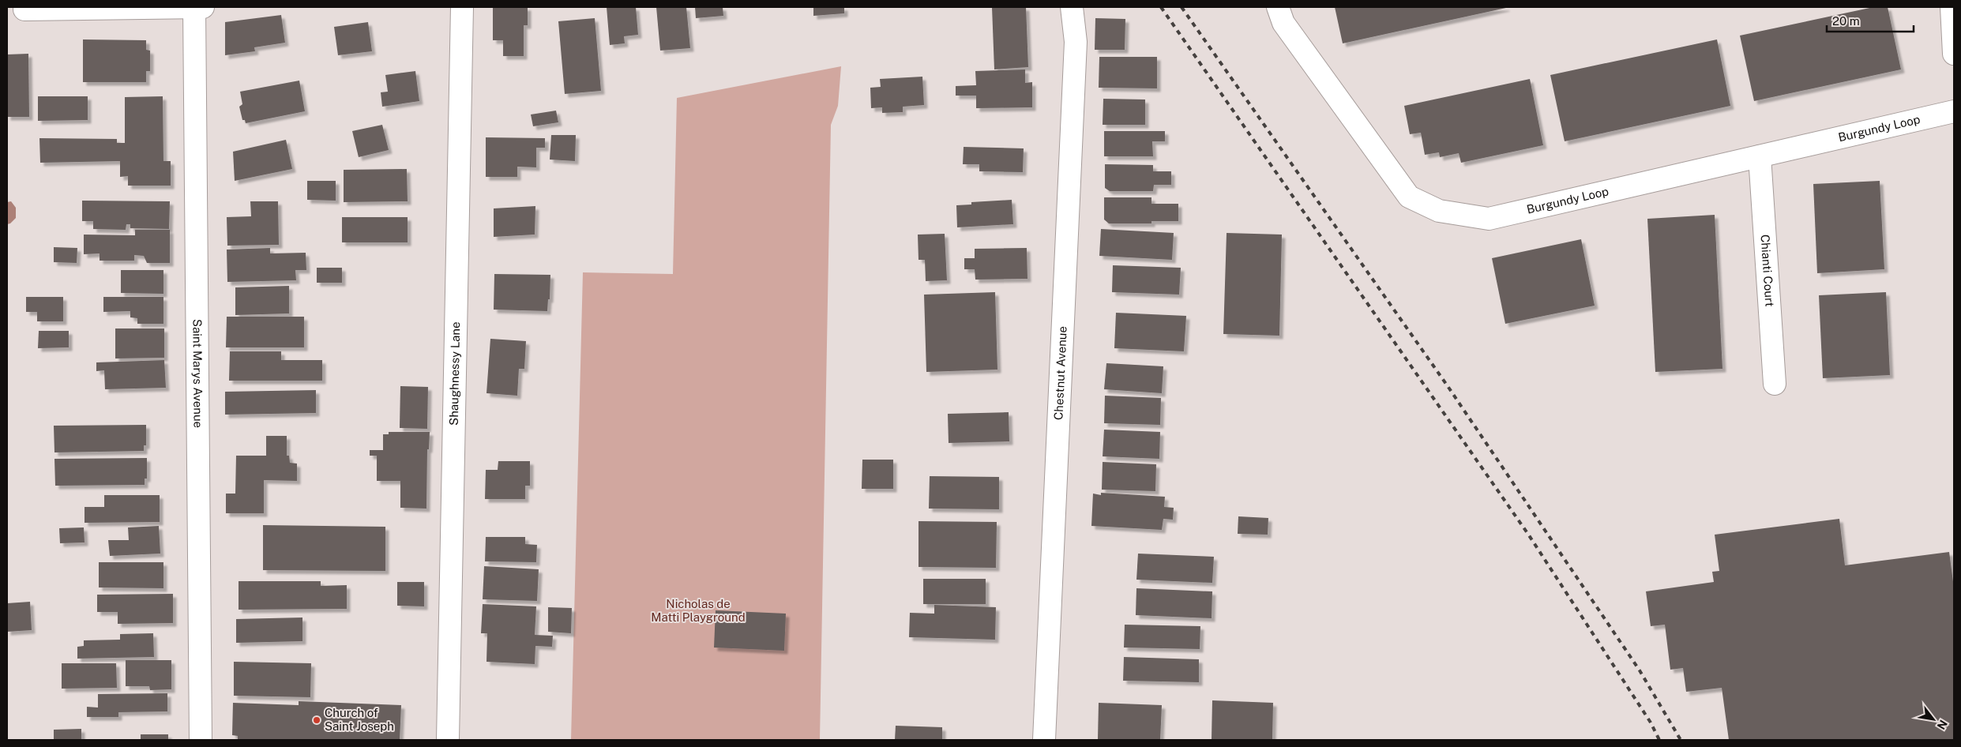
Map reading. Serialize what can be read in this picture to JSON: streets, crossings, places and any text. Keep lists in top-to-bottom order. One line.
{"streets":{"street":["Burgundy Loop","Chianti Court","Saint Marys Avenue","Shaughnessy Lane","Chestnut Avenue"]},"crossings":[["Burgundy Loop","Chianti Court"]],"parks":["Nicholas de Matti Playground"],"places":["Church of Saint Joseph"],"scale_bar":"20 m","north":"bottom right"}
